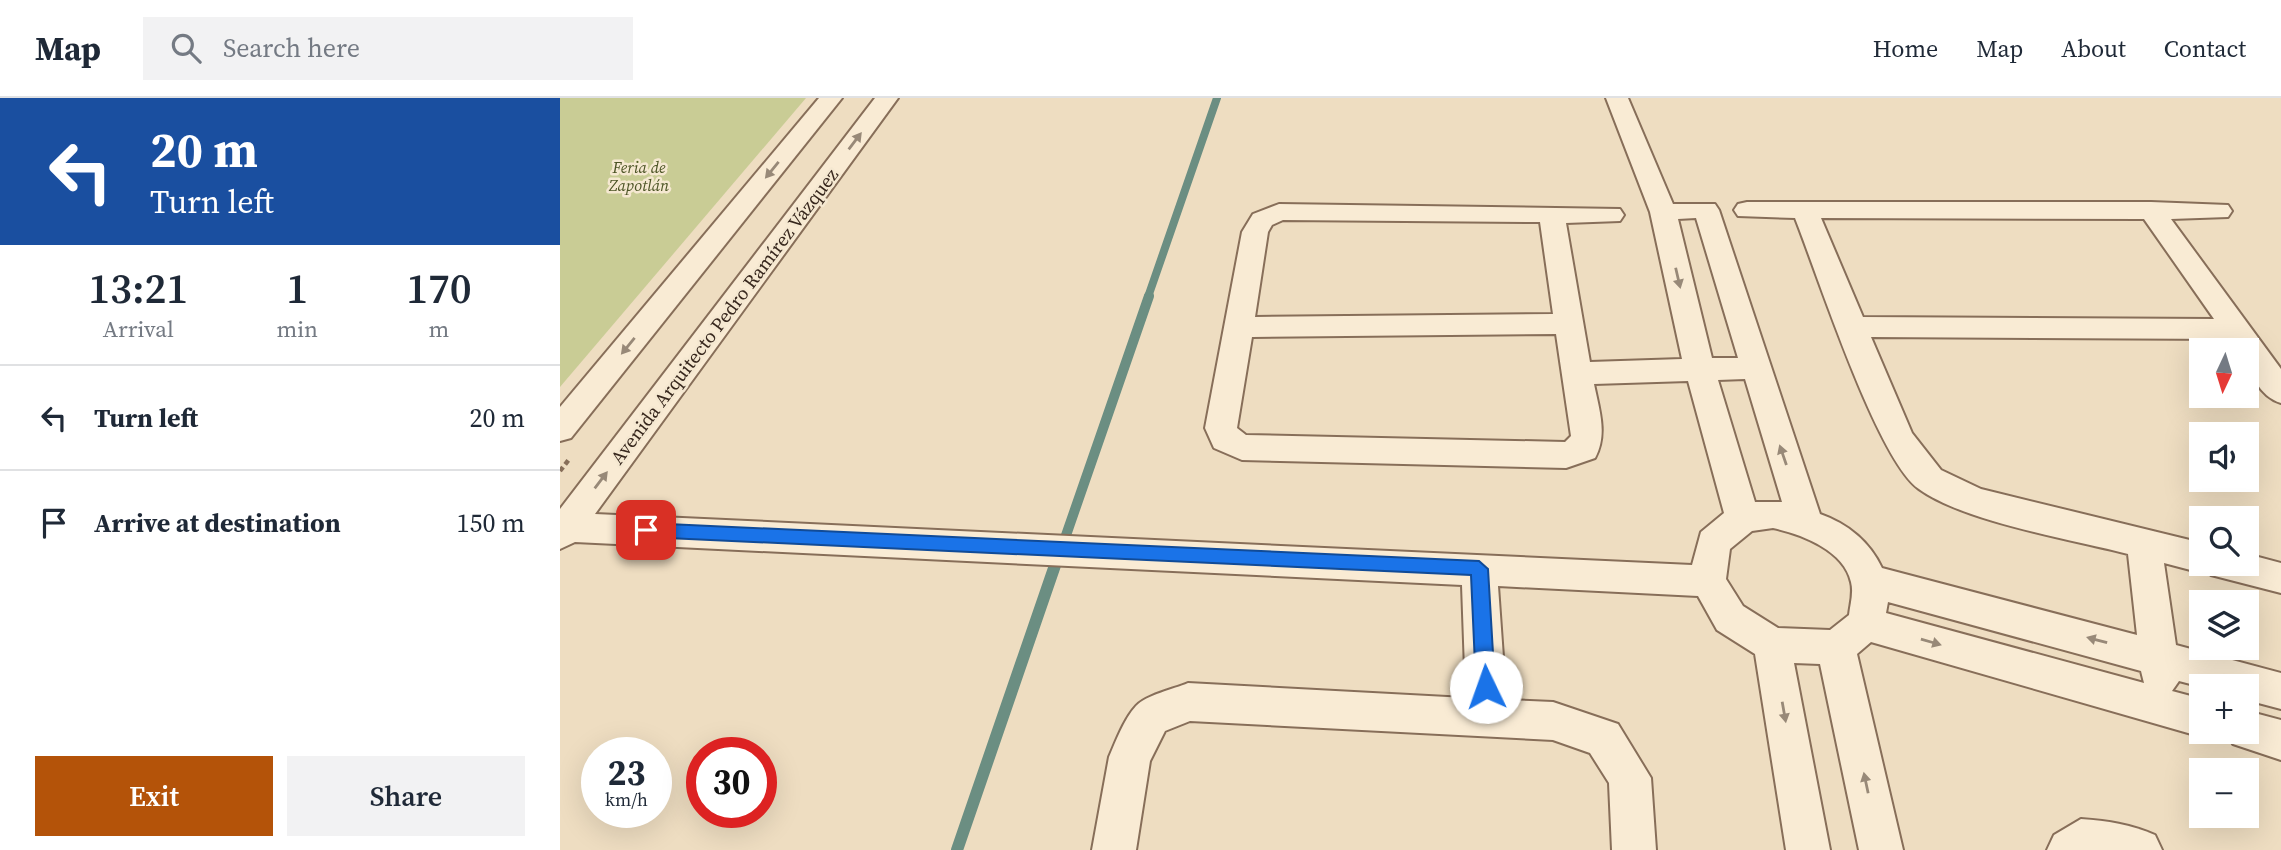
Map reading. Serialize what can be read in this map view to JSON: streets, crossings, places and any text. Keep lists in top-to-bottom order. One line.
{"streets":{"street":["Avenida Arquitecto Pedro Ramírez Vázquez"]},"parks":["Feria de Zapotlán"],"north":"bottom","page":{"header":"Map","search":"Search here","nav":["Home","Map","About","Contact"],"turn":["20 m","Turn left"],"eta":["13:21","Arrival","1","min","170","m"],"map_buttons":["+","−"],"list":[{"name":"Turn left","value":"20 m"},{"name":"Arrive at destination","value":"150 m"}],"speed":"23 km/h","limit":"30","buttons":["Exit","Share"]}}
